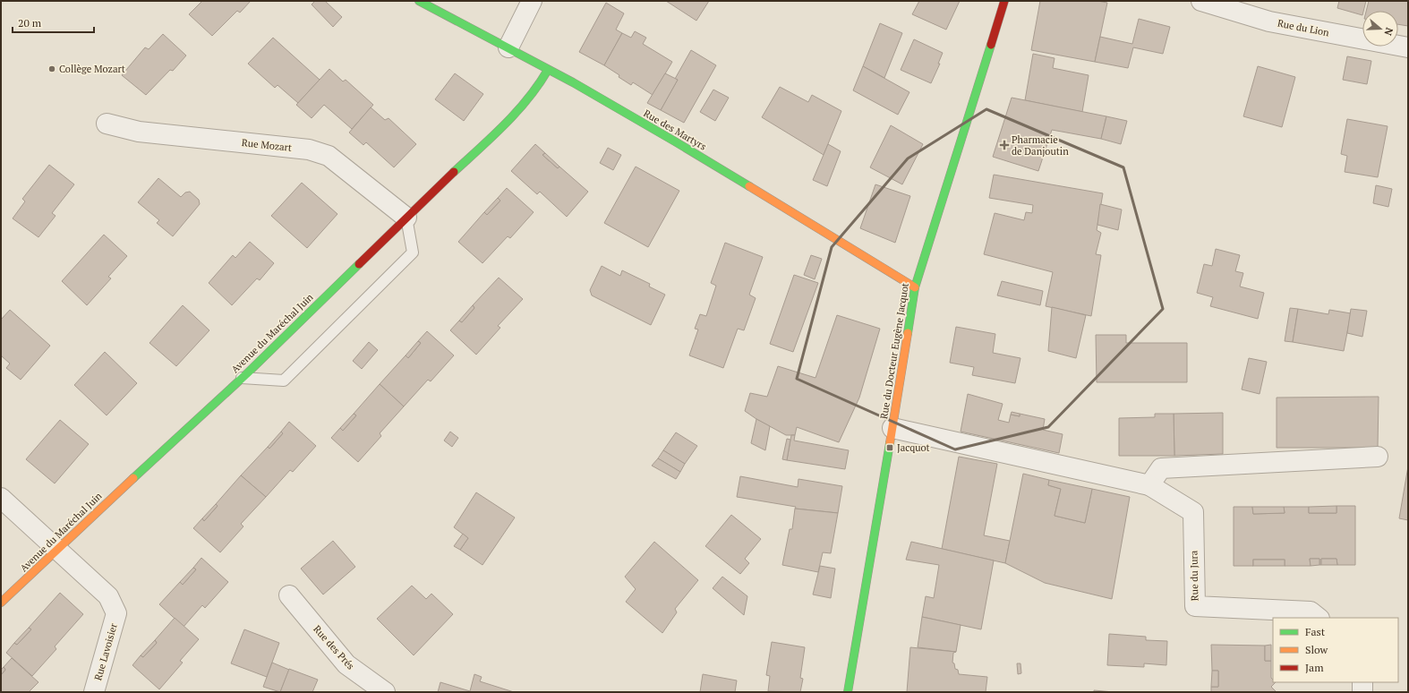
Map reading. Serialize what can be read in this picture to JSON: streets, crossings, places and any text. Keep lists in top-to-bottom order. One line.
{"streets":{"street":["Rue du Lion","Rue des Martyrs","Rue Mozart","Avenue du Maréchal Juin","Rue du Docteur Eugène Jacquot","Rue du Jura","Rue des Prés","Rue Lavoisier"]},"crossings":[["Rue des Martyrs","Avenue du Maréchal Juin"],["Rue des Martyrs","Rue du Docteur Eugène Jacquot"],["Rue Mozart","Avenue du Maréchal Juin"],["Avenue du Maréchal Juin","Rue Lavoisier"],["Rue du Docteur Eugène Jacquot","Rue du Jura"]],"places":{"other":["Collège Mozart"],"health":["Pharmacie de Danjoutin"],"transit":["Jacquot"]},"legend":["Fast","Slow","Jam"],"scale_bar":"20 m","north":"right"}
